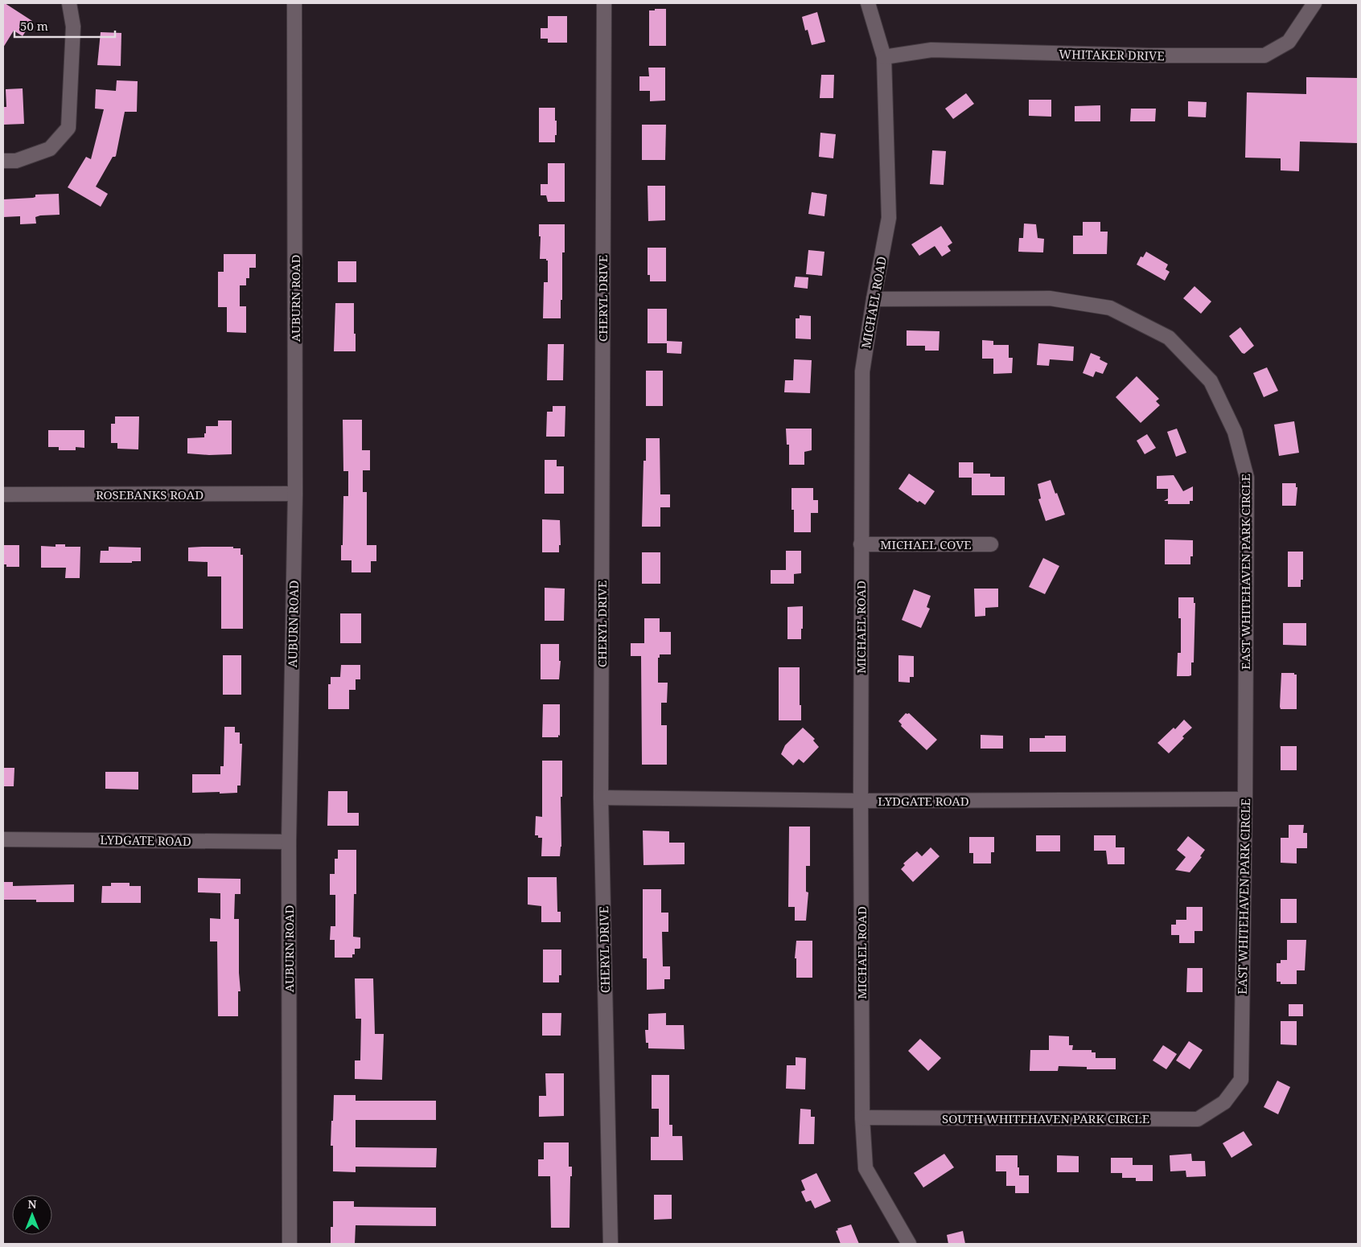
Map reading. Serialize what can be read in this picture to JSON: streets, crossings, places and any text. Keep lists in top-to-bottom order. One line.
{"streets":{"street":["WHITAKER DRIVE","AUBURN ROAD","CHERYL DRIVE","MICHAEL ROAD","ROSEBANKS ROAD","MICHAEL COVE","EAST WHITEHAVEN PARK CIRCLE","LYDGATE ROAD","SOUTH WHITEHAVEN PARK CIRCLE"]},"crossings":[["WHITAKER DRIVE","MICHAEL ROAD"],["AUBURN ROAD","ROSEBANKS ROAD"],["AUBURN ROAD","LYDGATE ROAD"],["CHERYL DRIVE","LYDGATE ROAD"],["MICHAEL ROAD","MICHAEL COVE"],["MICHAEL ROAD","EAST WHITEHAVEN PARK CIRCLE"],["MICHAEL ROAD","LYDGATE ROAD"],["MICHAEL ROAD","SOUTH WHITEHAVEN PARK CIRCLE"],["EAST WHITEHAVEN PARK CIRCLE","LYDGATE ROAD"],["EAST WHITEHAVEN PARK CIRCLE","SOUTH WHITEHAVEN PARK CIRCLE"]],"scale_bar":"50 m","north":"top"}
